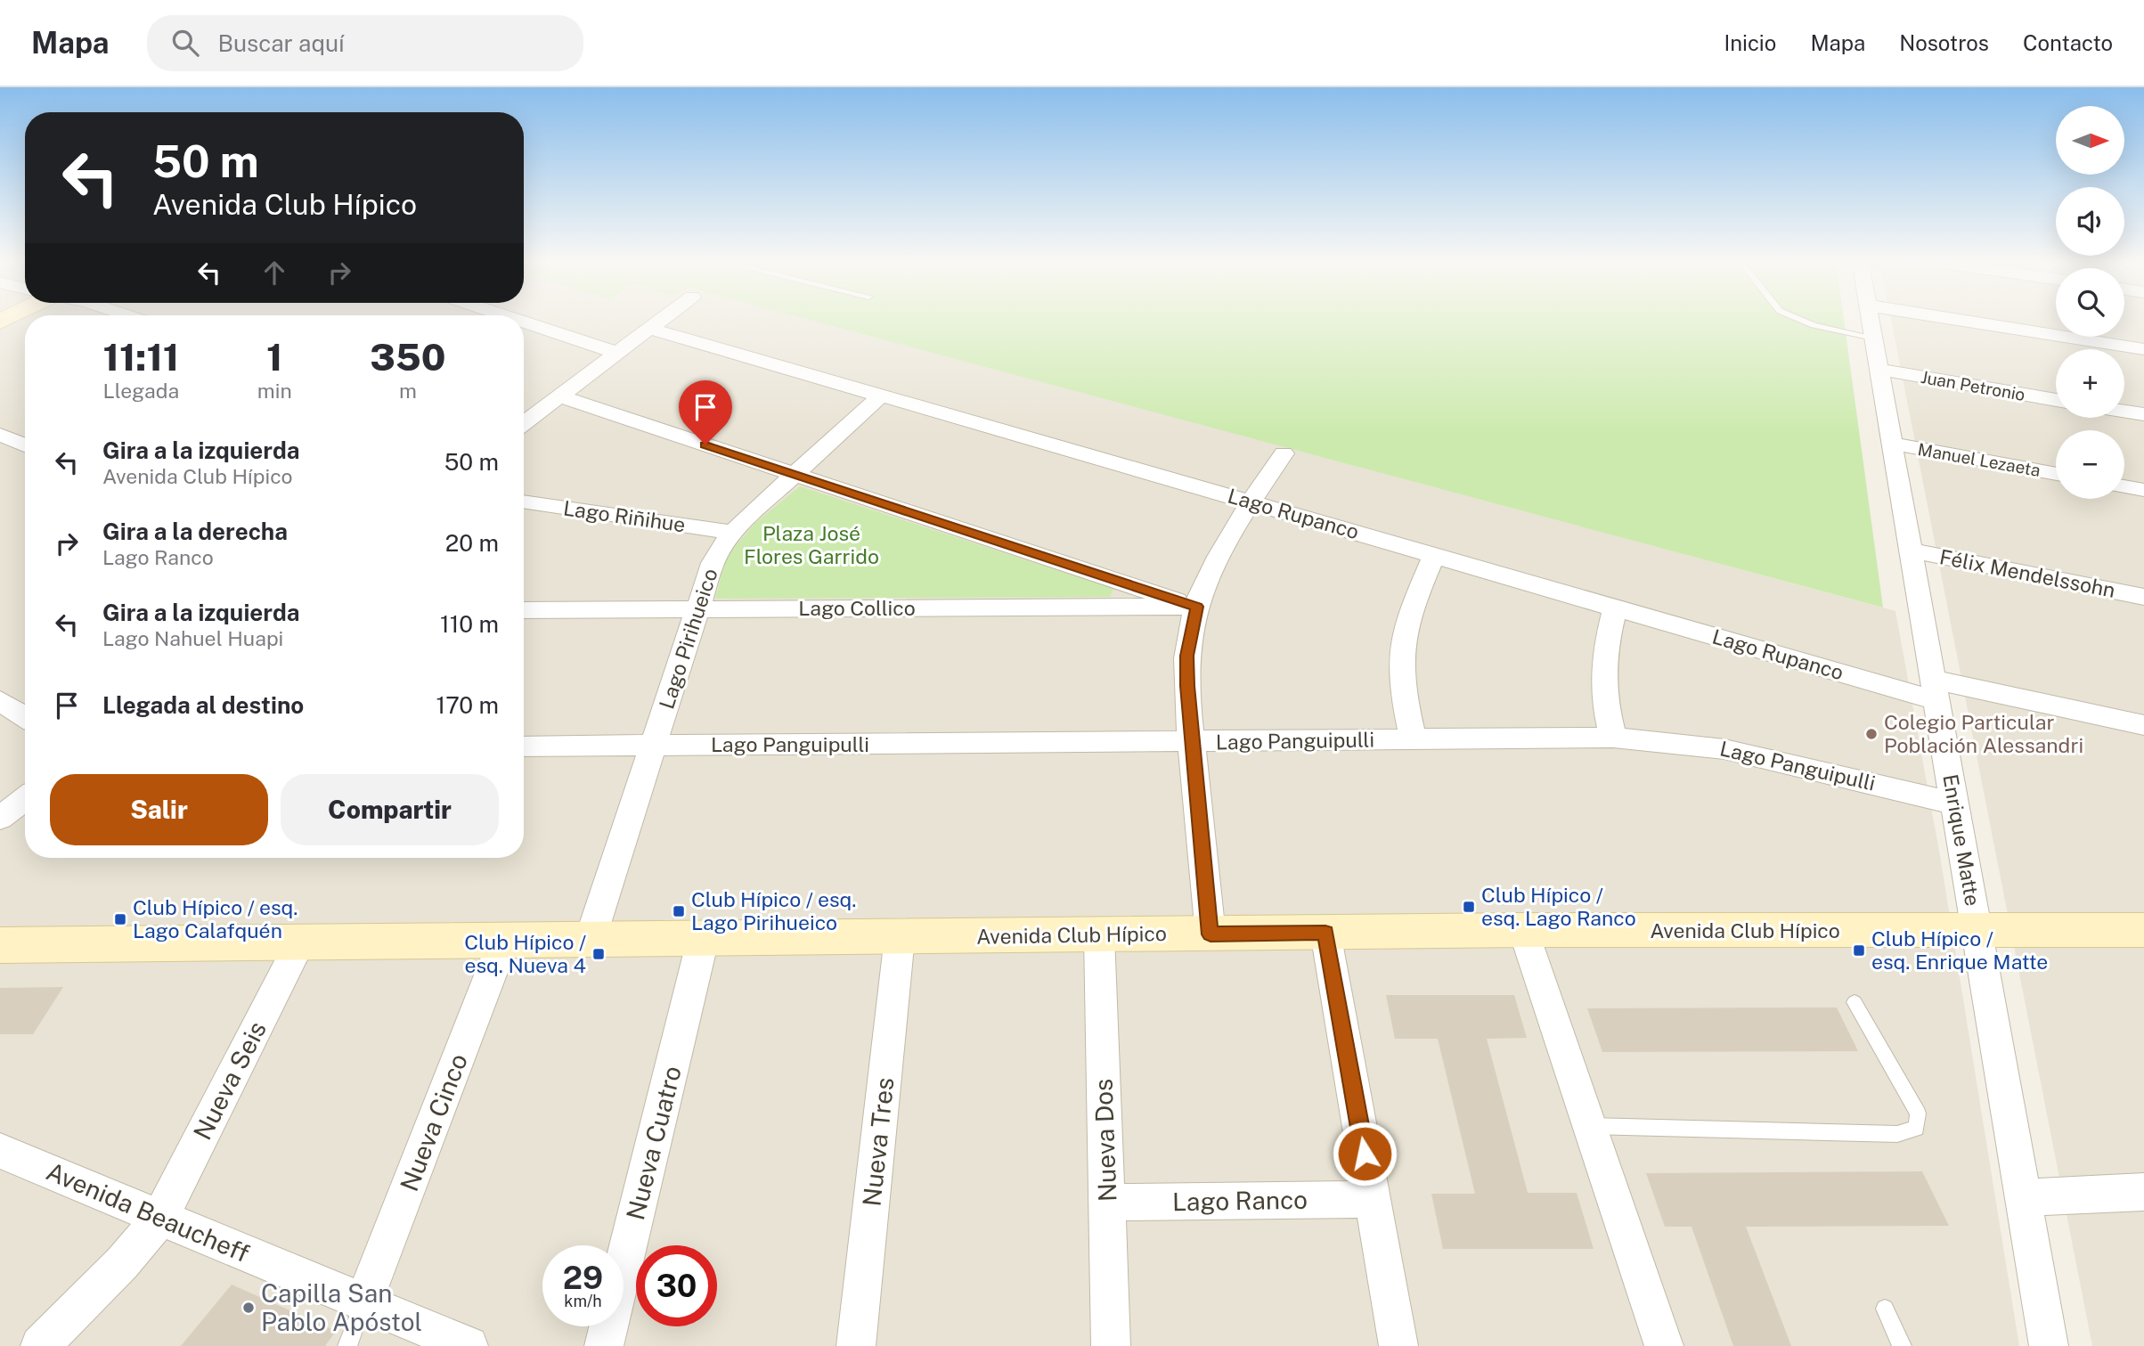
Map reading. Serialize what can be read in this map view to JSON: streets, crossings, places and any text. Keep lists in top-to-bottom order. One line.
{"streets":{"main road":["Avenida Club Hípico"],"street":["Juan Petronio","Manuel Lezaeta","Lago Rupanco","Lago Riñihue","Félix Mendelssohn","Lago Collico","Lago Pirihueico","Lago Panguipulli","Enrique Matte","Nueva Seis","Nueva Cinco","Nueva Dos","Nueva Tres","Nueva Cuatro","Lago Ranco","Avenida Beaucheff"]},"crossings":[["Juan Petronio","Enrique Matte"],["Manuel Lezaeta","Enrique Matte"],["Lago Rupanco","Lago Pirihueico"],["Lago Rupanco","Enrique Matte"],["Lago Riñihue","Lago Pirihueico"],["Félix Mendelssohn","Enrique Matte"],["Lago Collico","Lago Pirihueico"],["Lago Pirihueico","Lago Panguipulli"],["Lago Pirihueico","Avenida Club Hípico"],["Lago Panguipulli","Enrique Matte"],["Enrique Matte","Avenida Club Hípico"],["Avenida Club Hípico","Nueva Seis"],["Avenida Club Hípico","Nueva Cinco"],["Avenida Club Hípico","Nueva Dos"],["Avenida Club Hípico","Nueva Tres"],["Avenida Club Hípico","Nueva Cuatro"],["Nueva Seis","Avenida Beaucheff"],["Nueva Cinco","Avenida Beaucheff"],["Nueva Dos","Lago Ranco"]],"parks":["Plaza José Flores Garrido"],"places":{"other":["Colegio Particular Población Alessandri","Capilla San Pablo Apóstol"],"transit":["Club Hípico / esq. Lago Ranco","Club Hípico / esq. Lago Pirihueico","Club Hípico / esq. Lago Calafquén","Club Hípico / esq. Enrique Matte","Club Hípico / esq. Nueva 4"]},"north":"right","page":{"header":"Mapa","search":"Buscar aquí","nav":["Inicio","Mapa","Nosotros","Contacto"],"map_buttons":["+","−"],"turn":["50 m","Avenida Club Hípico"],"eta":["11:11","Llegada","1","min","350","m"],"list":[{"name":"Gira a la izquierda","note":"Avenida Club Hípico","value":"50 m"},{"name":"Gira a la derecha","note":"Lago Ranco","value":"20 m"},{"name":"Gira a la izquierda","note":"Lago Nahuel Huapi","value":"110 m"},{"name":"Llegada al destino","value":"170 m"}],"buttons":["Salir","Compartir"],"speed":"29 km/h","limit":"30"}}
